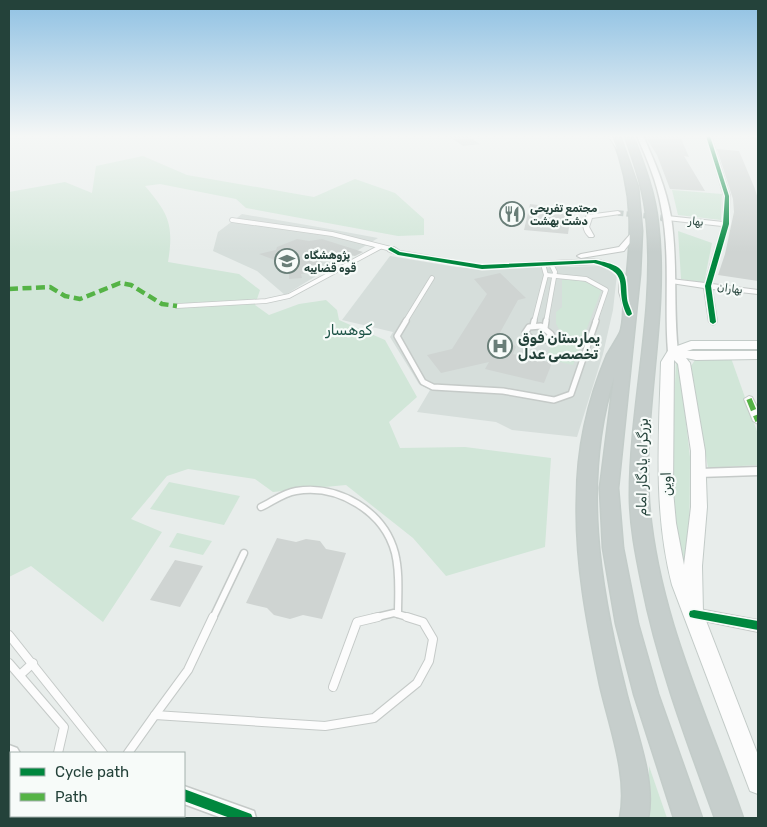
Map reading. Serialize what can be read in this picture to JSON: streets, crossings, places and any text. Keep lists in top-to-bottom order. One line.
{"streets":{"highway":["بزرگراه یادگار امام"],"main road":["اوین"],"street":["بهار","بهاران"]},"crossings":[["بهار","اوین"],["بهاران","اوین"]],"districts":["کوهسار"],"places":{"restaurant":["مجتمع تفریحی دشت بهشت"],"school or university":["پژوهشگاه قوه قضاییه"],"hospital":["یمارستان فوق تخصصی عدل"]},"legend":["Cycle path","Path"]}
